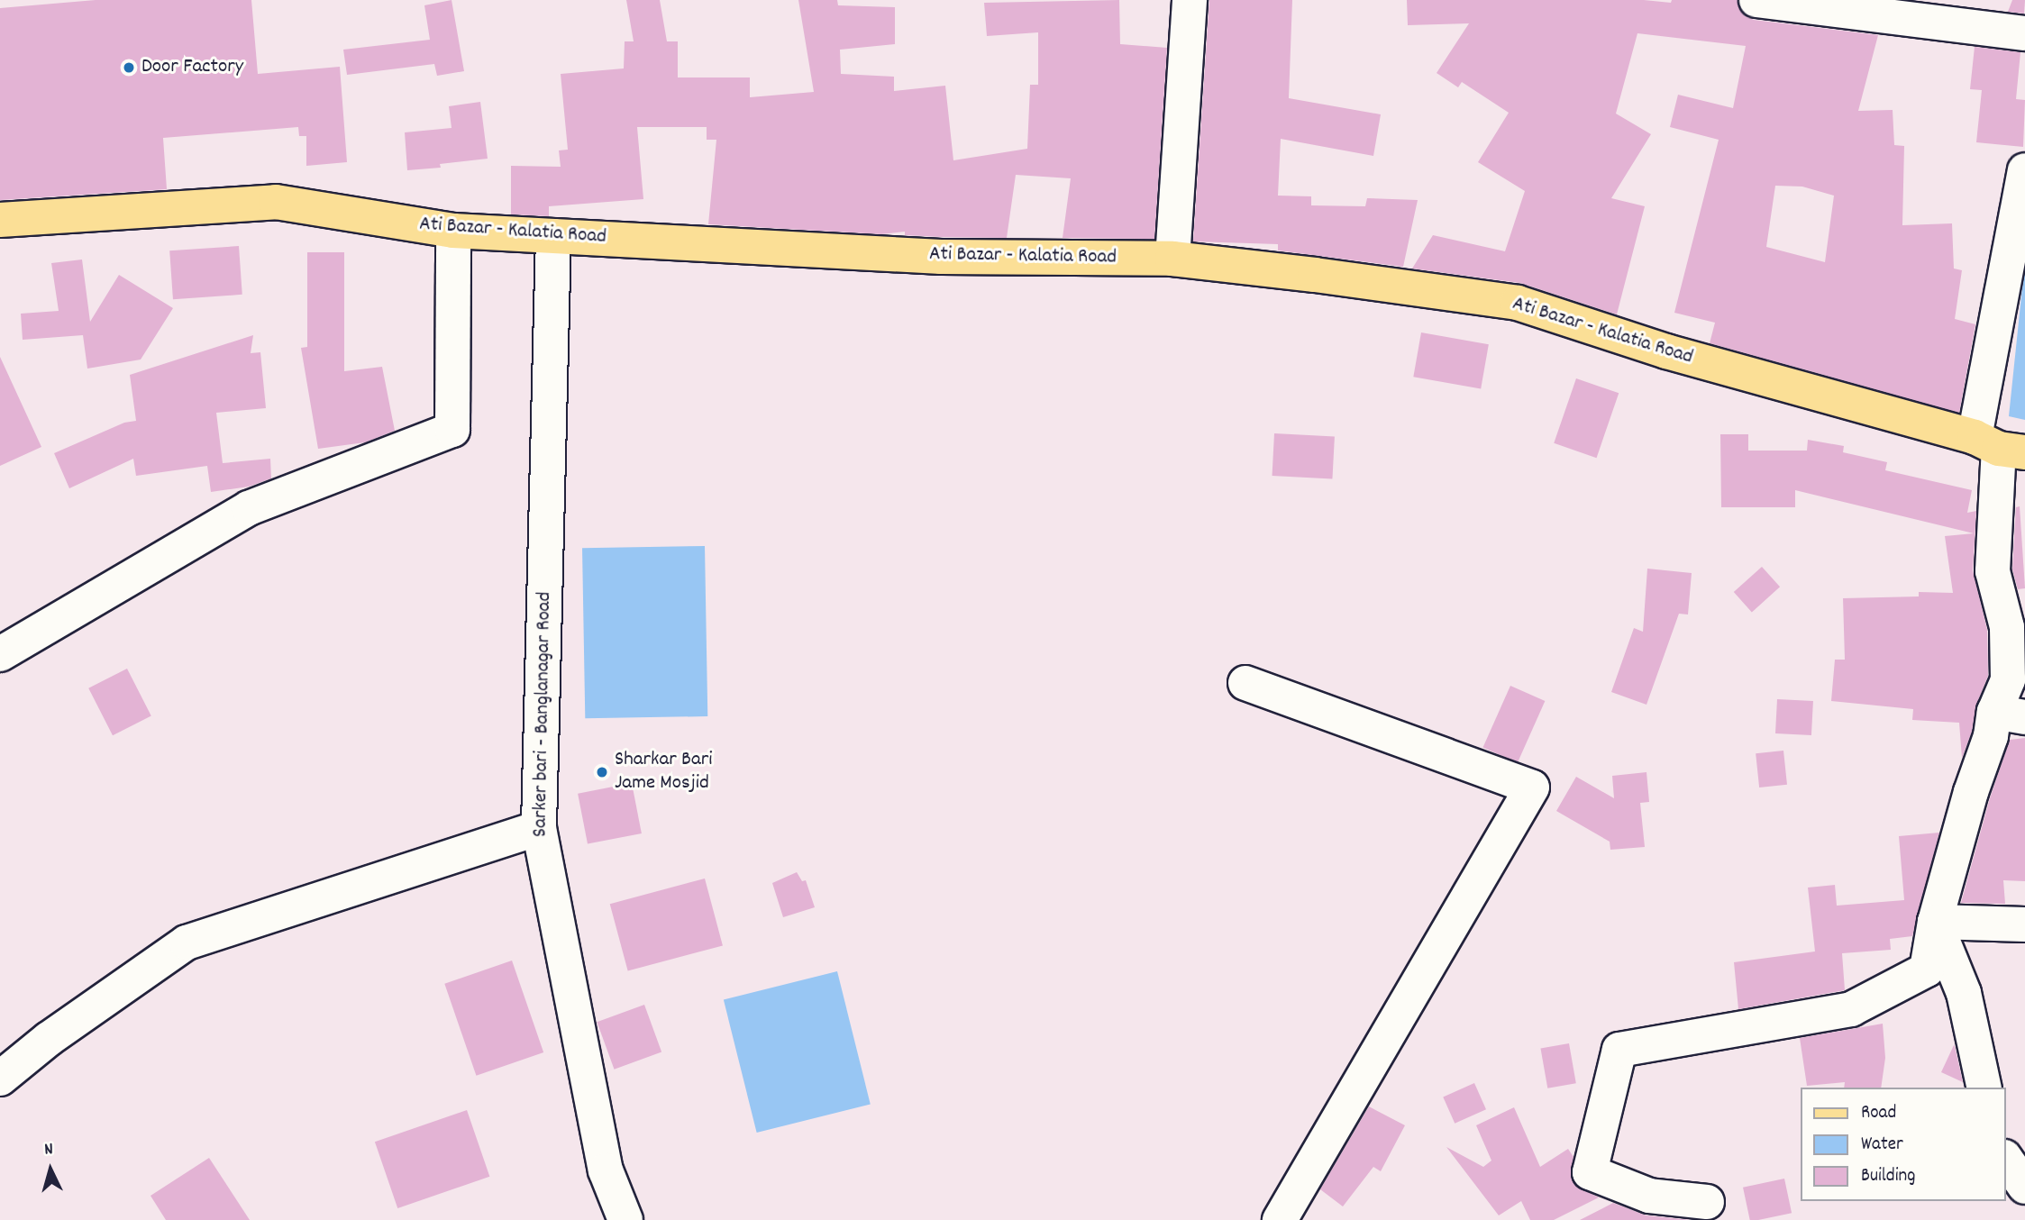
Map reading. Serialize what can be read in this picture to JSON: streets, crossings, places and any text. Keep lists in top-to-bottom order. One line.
{"streets":{"main road":["Ati Bazar - Kalatia Road"],"street":["Sarker bari - Banglanagar Road"]},"crossings":[["Ati Bazar - Kalatia Road","Sarker bari - Banglanagar Road"]],"places":["Door Factory","Sharkar Bari Jame Mosjid"],"legend":["Road","Water","Building"],"north":"top"}
